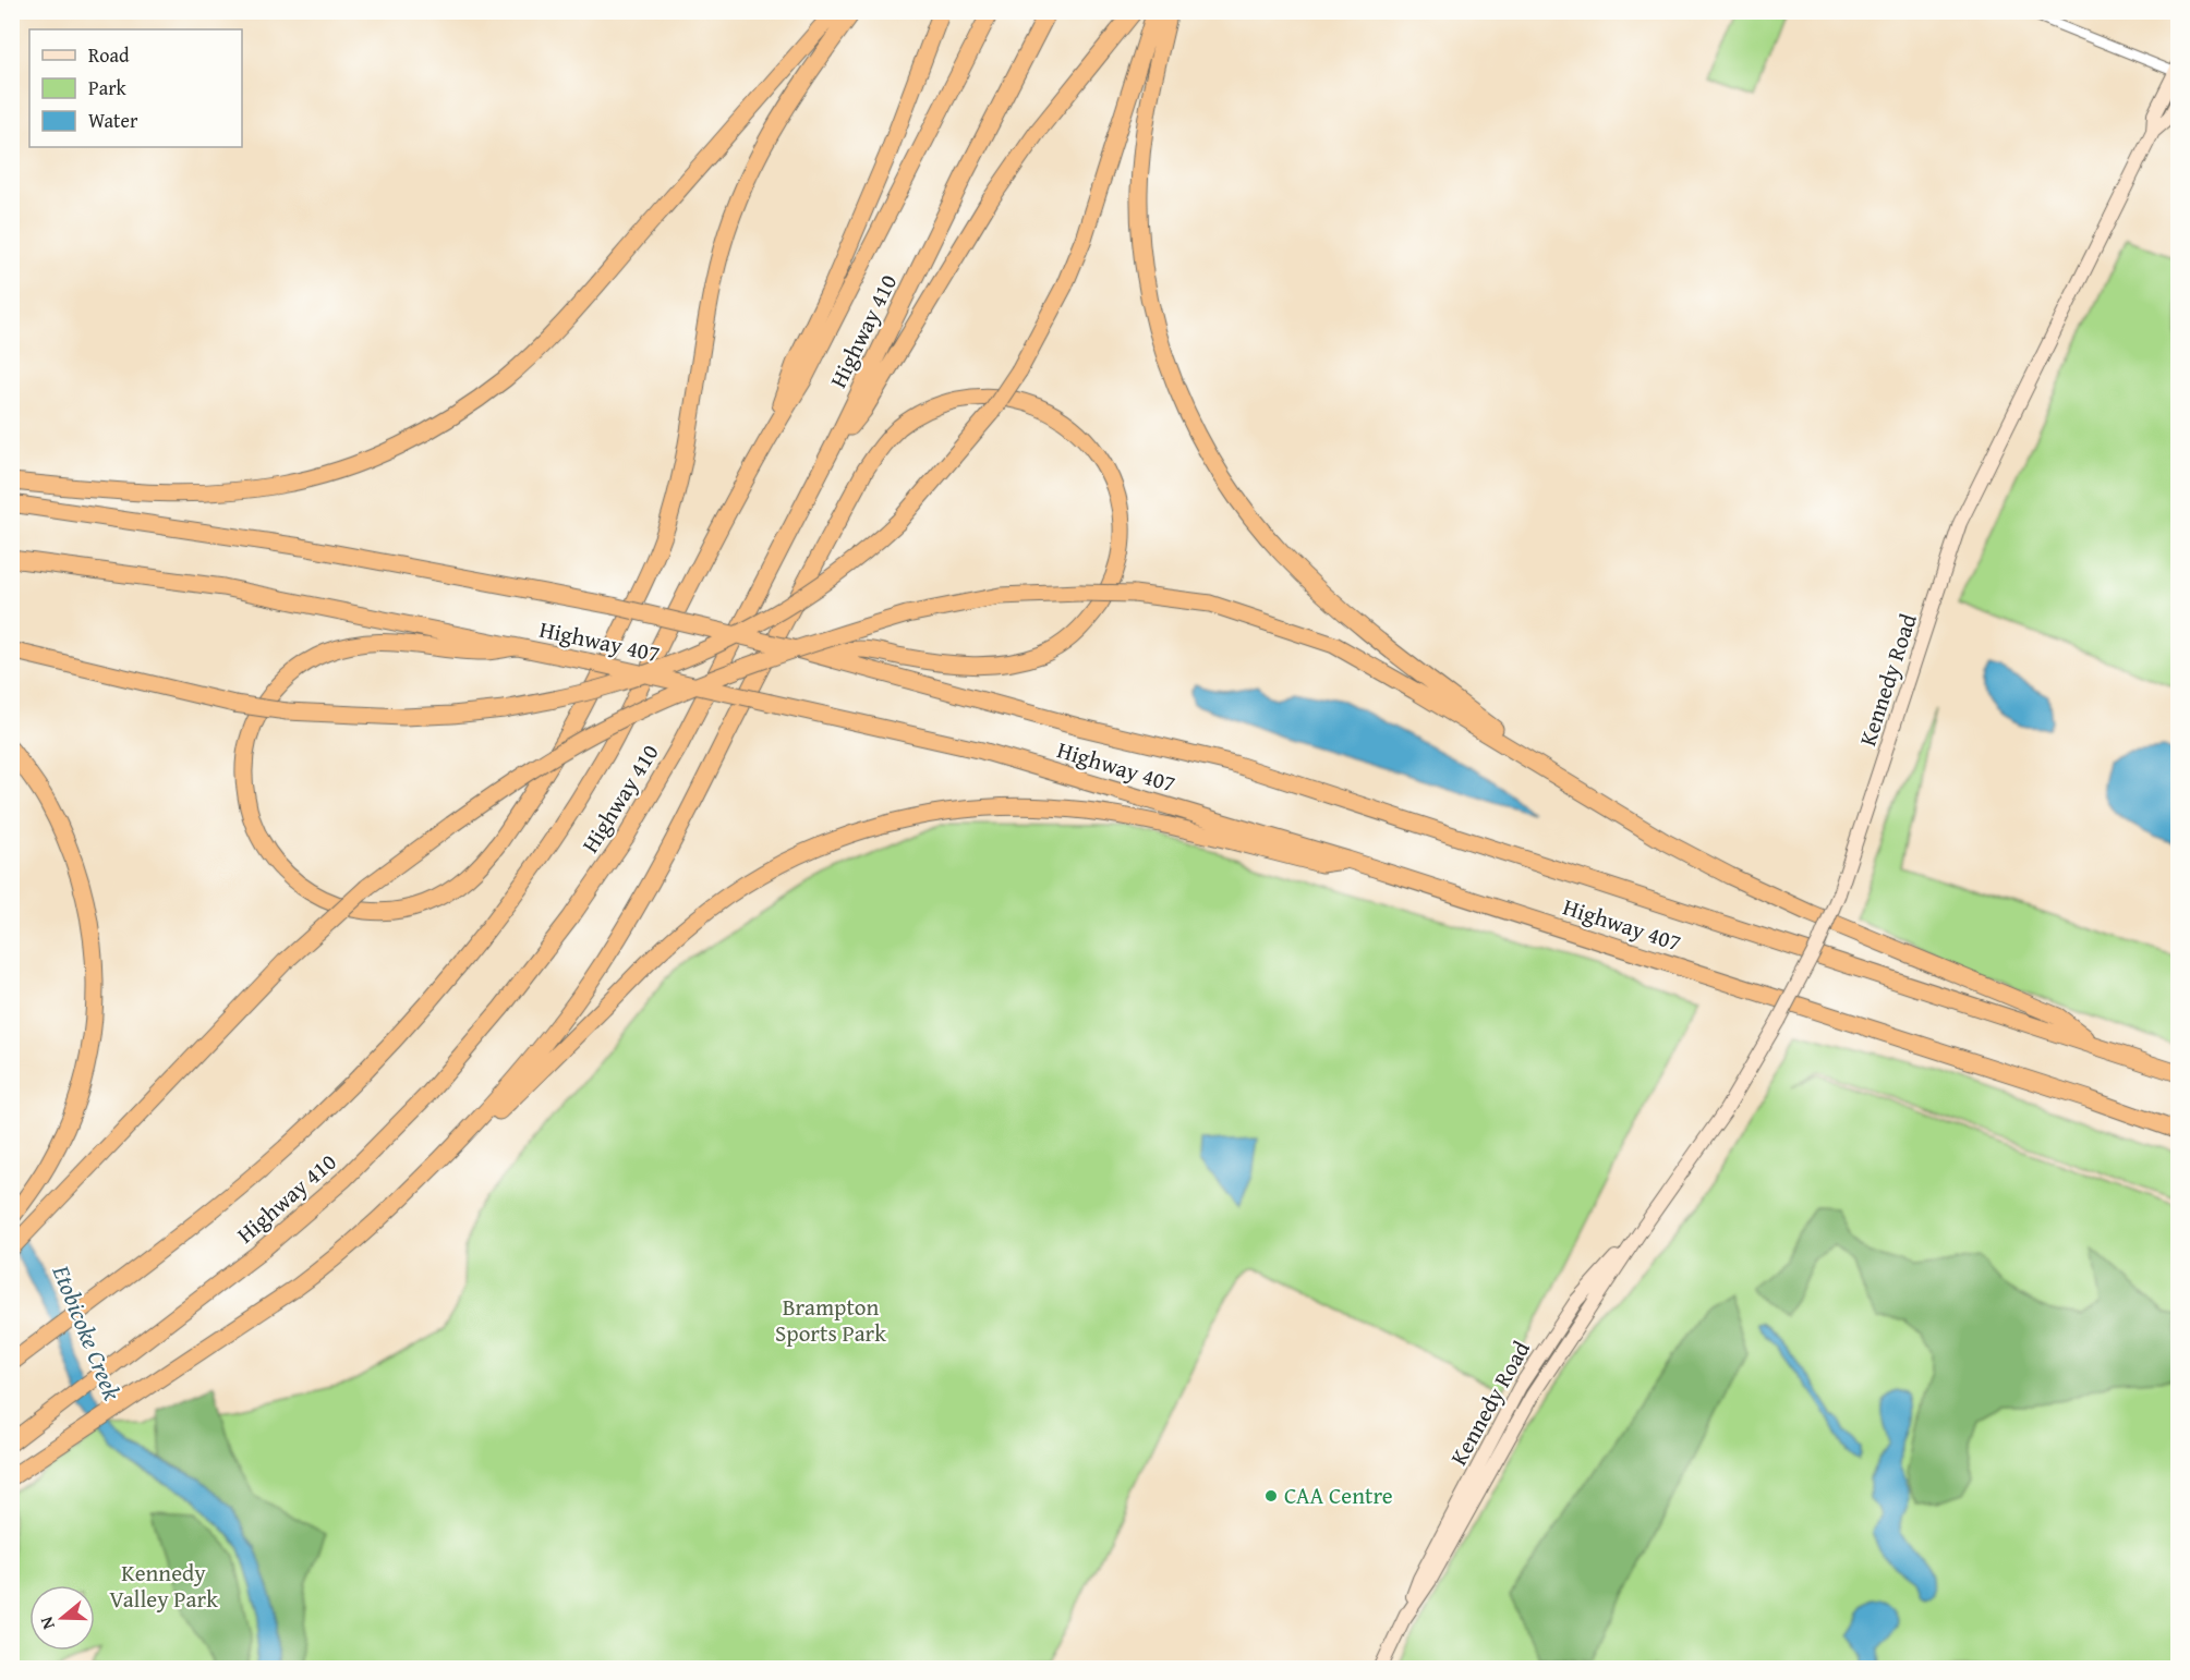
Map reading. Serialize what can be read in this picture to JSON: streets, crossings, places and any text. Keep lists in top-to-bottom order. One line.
{"streets":{"highway":["Highway 410","Highway 407"],"main road":["Kennedy Road"]},"water":["Etobicoke Creek"],"parks":["Brampton Sports Park","Kennedy Valley Park"],"places":["CAA Centre"],"legend":["Road","Park","Water"],"north":"left"}
